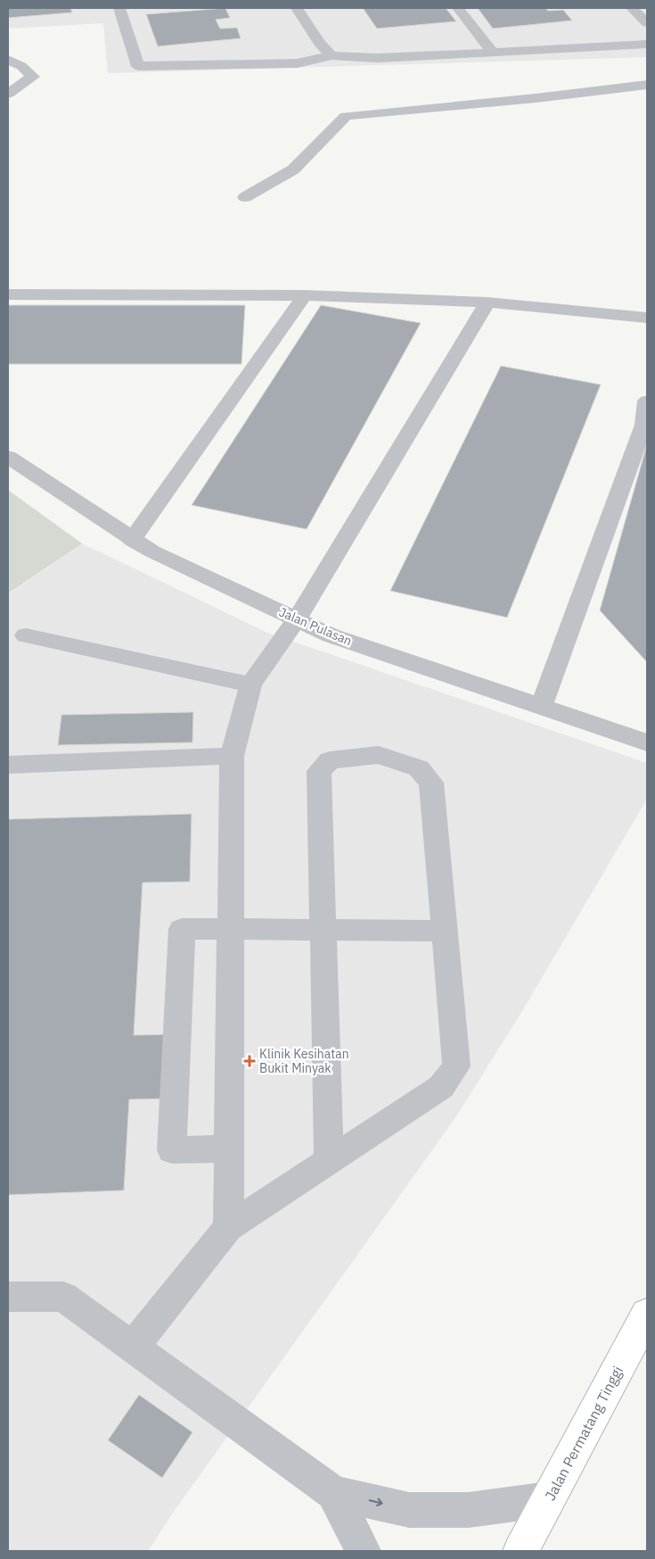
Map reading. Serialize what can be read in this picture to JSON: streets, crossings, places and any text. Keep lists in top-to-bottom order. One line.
{"streets":{"highway":["Jalan Permatang Tinggi"],"street":["Jalan Pulasan"]},"places":{"health":["Klinik Kesihatan Bukit Minyak"]}}
